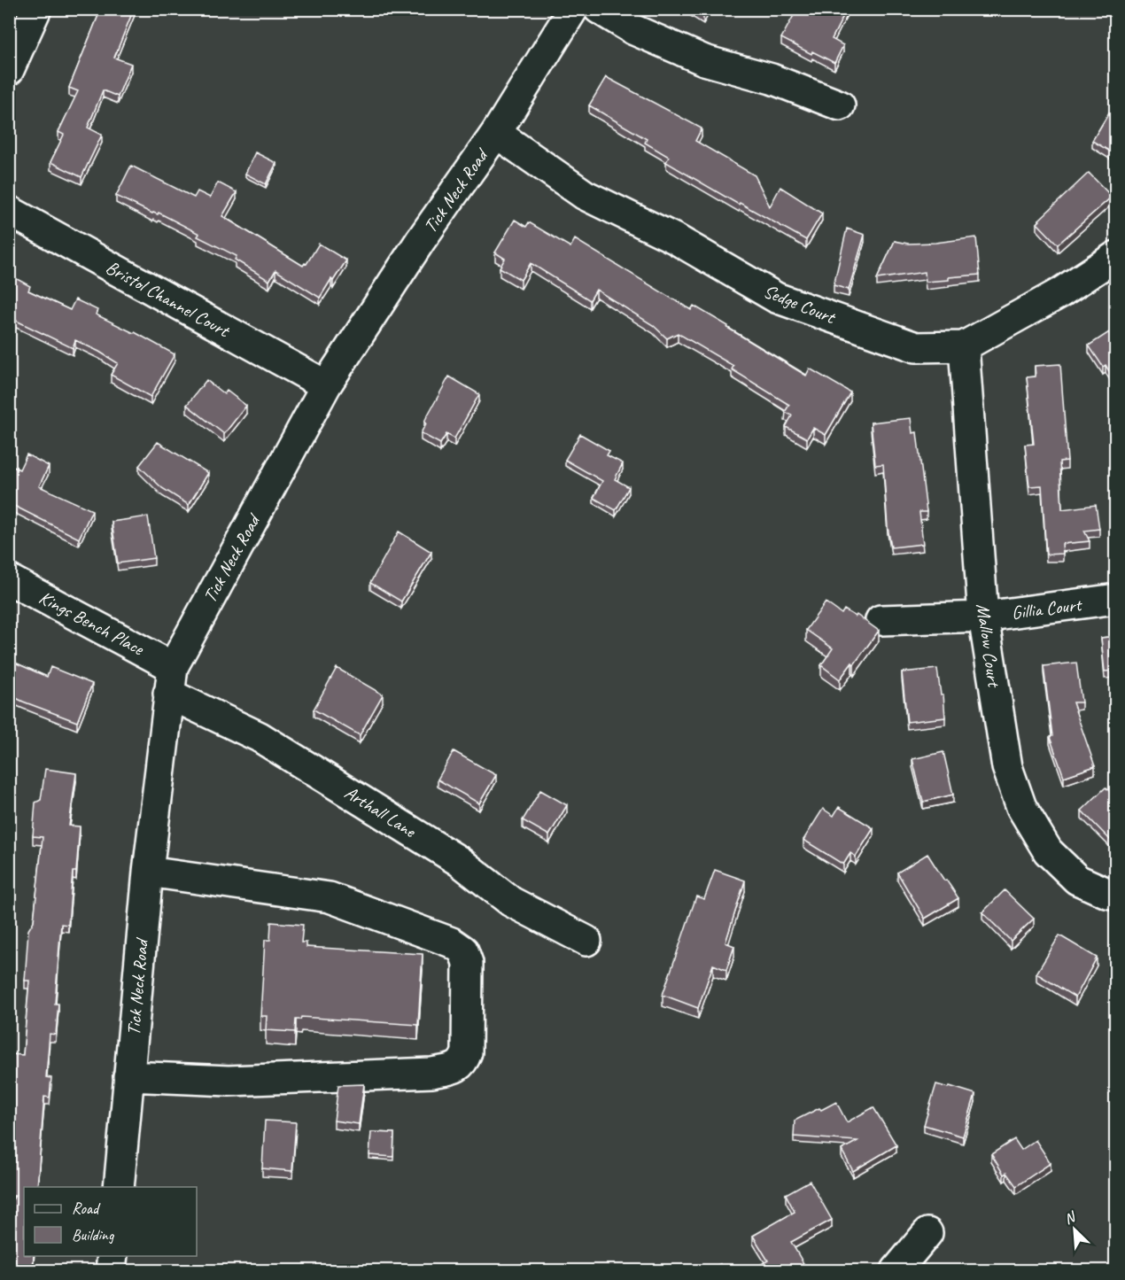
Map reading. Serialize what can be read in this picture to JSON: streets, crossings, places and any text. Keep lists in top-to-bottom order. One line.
{"streets":{"street":["Tick Neck Road","Bristol Channel Court","Sedge Court","Gillia Court","Kings Bench Place","Mallow Court","Arthall Lane"]},"crossings":[["Tick Neck Road","Bristol Channel Court"],["Tick Neck Road","Sedge Court"],["Tick Neck Road","Kings Bench Place"],["Tick Neck Road","Arthall Lane"],["Sedge Court","Mallow Court"],["Gillia Court","Mallow Court"],["Kings Bench Place","Arthall Lane"]],"legend":["Road","Building"],"north":"top left"}
